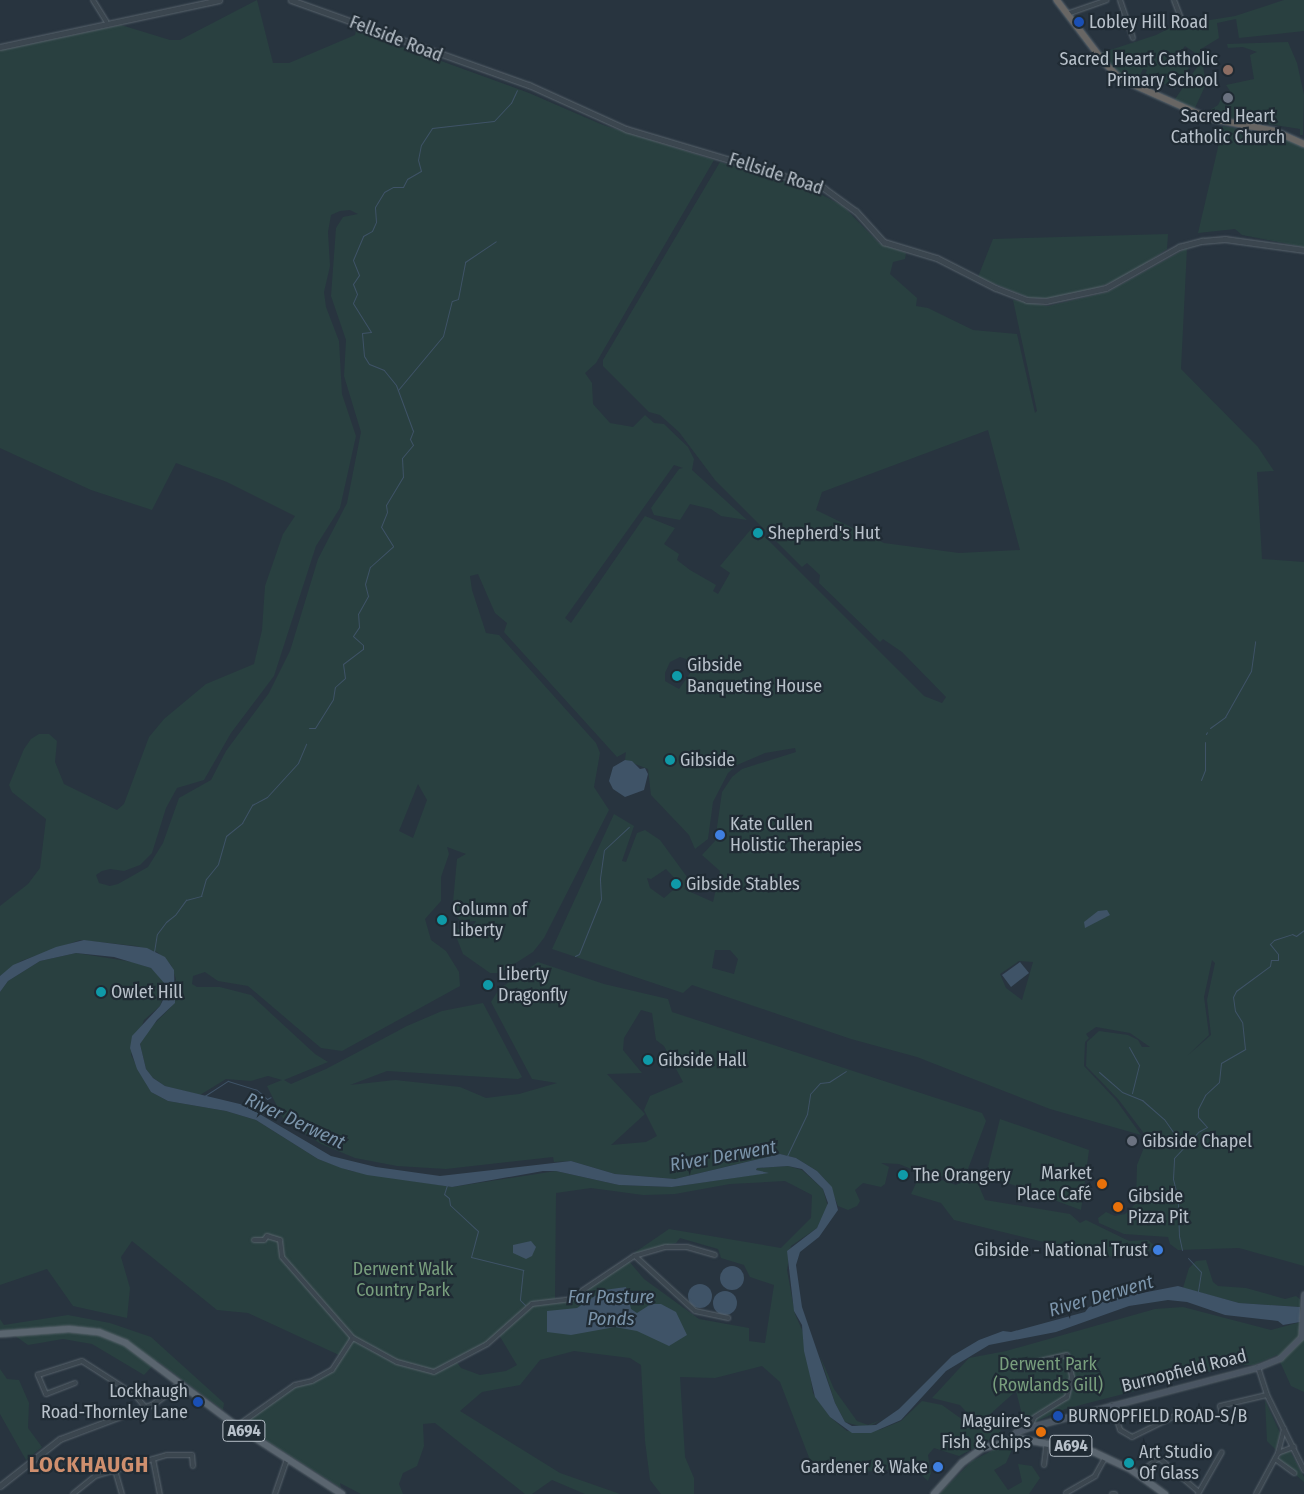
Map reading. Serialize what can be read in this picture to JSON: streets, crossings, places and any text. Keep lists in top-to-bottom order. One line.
{"streets":{"main road":["Burnopfield Road","A694"],"street":["Fellside Road"]},"crossings":[["Burnopfield Road","A694"]],"districts":["LOCKHAUGH"],"water":["River Derwent","Far Pasture Ponds"],"parks":["Derwent Walk Country Park","Derwent Park (Rowlands Gill)"],"places":["Lobley Hill Road","Sacred Heart Catholic Primary School","Sacred Heart Catholic Church","Shepherd's Hut","Gibside Banqueting House","Gibside","Kate Cullen Holistic Therapies","Gibside Stables","Column of Liberty","Liberty Dragonfly","Owlet Hill","Gibside Hall","Gibside Chapel","The Orangery","Market Place Café","Gibside Pizza Pit","Gibside - National Trust","Lockhaugh Road-Thornley Lane","BURNOPFIELD ROAD-S/B","Maguire's Fish & Chips","Art Studio Of Glass","Gardener & Wake"]}
